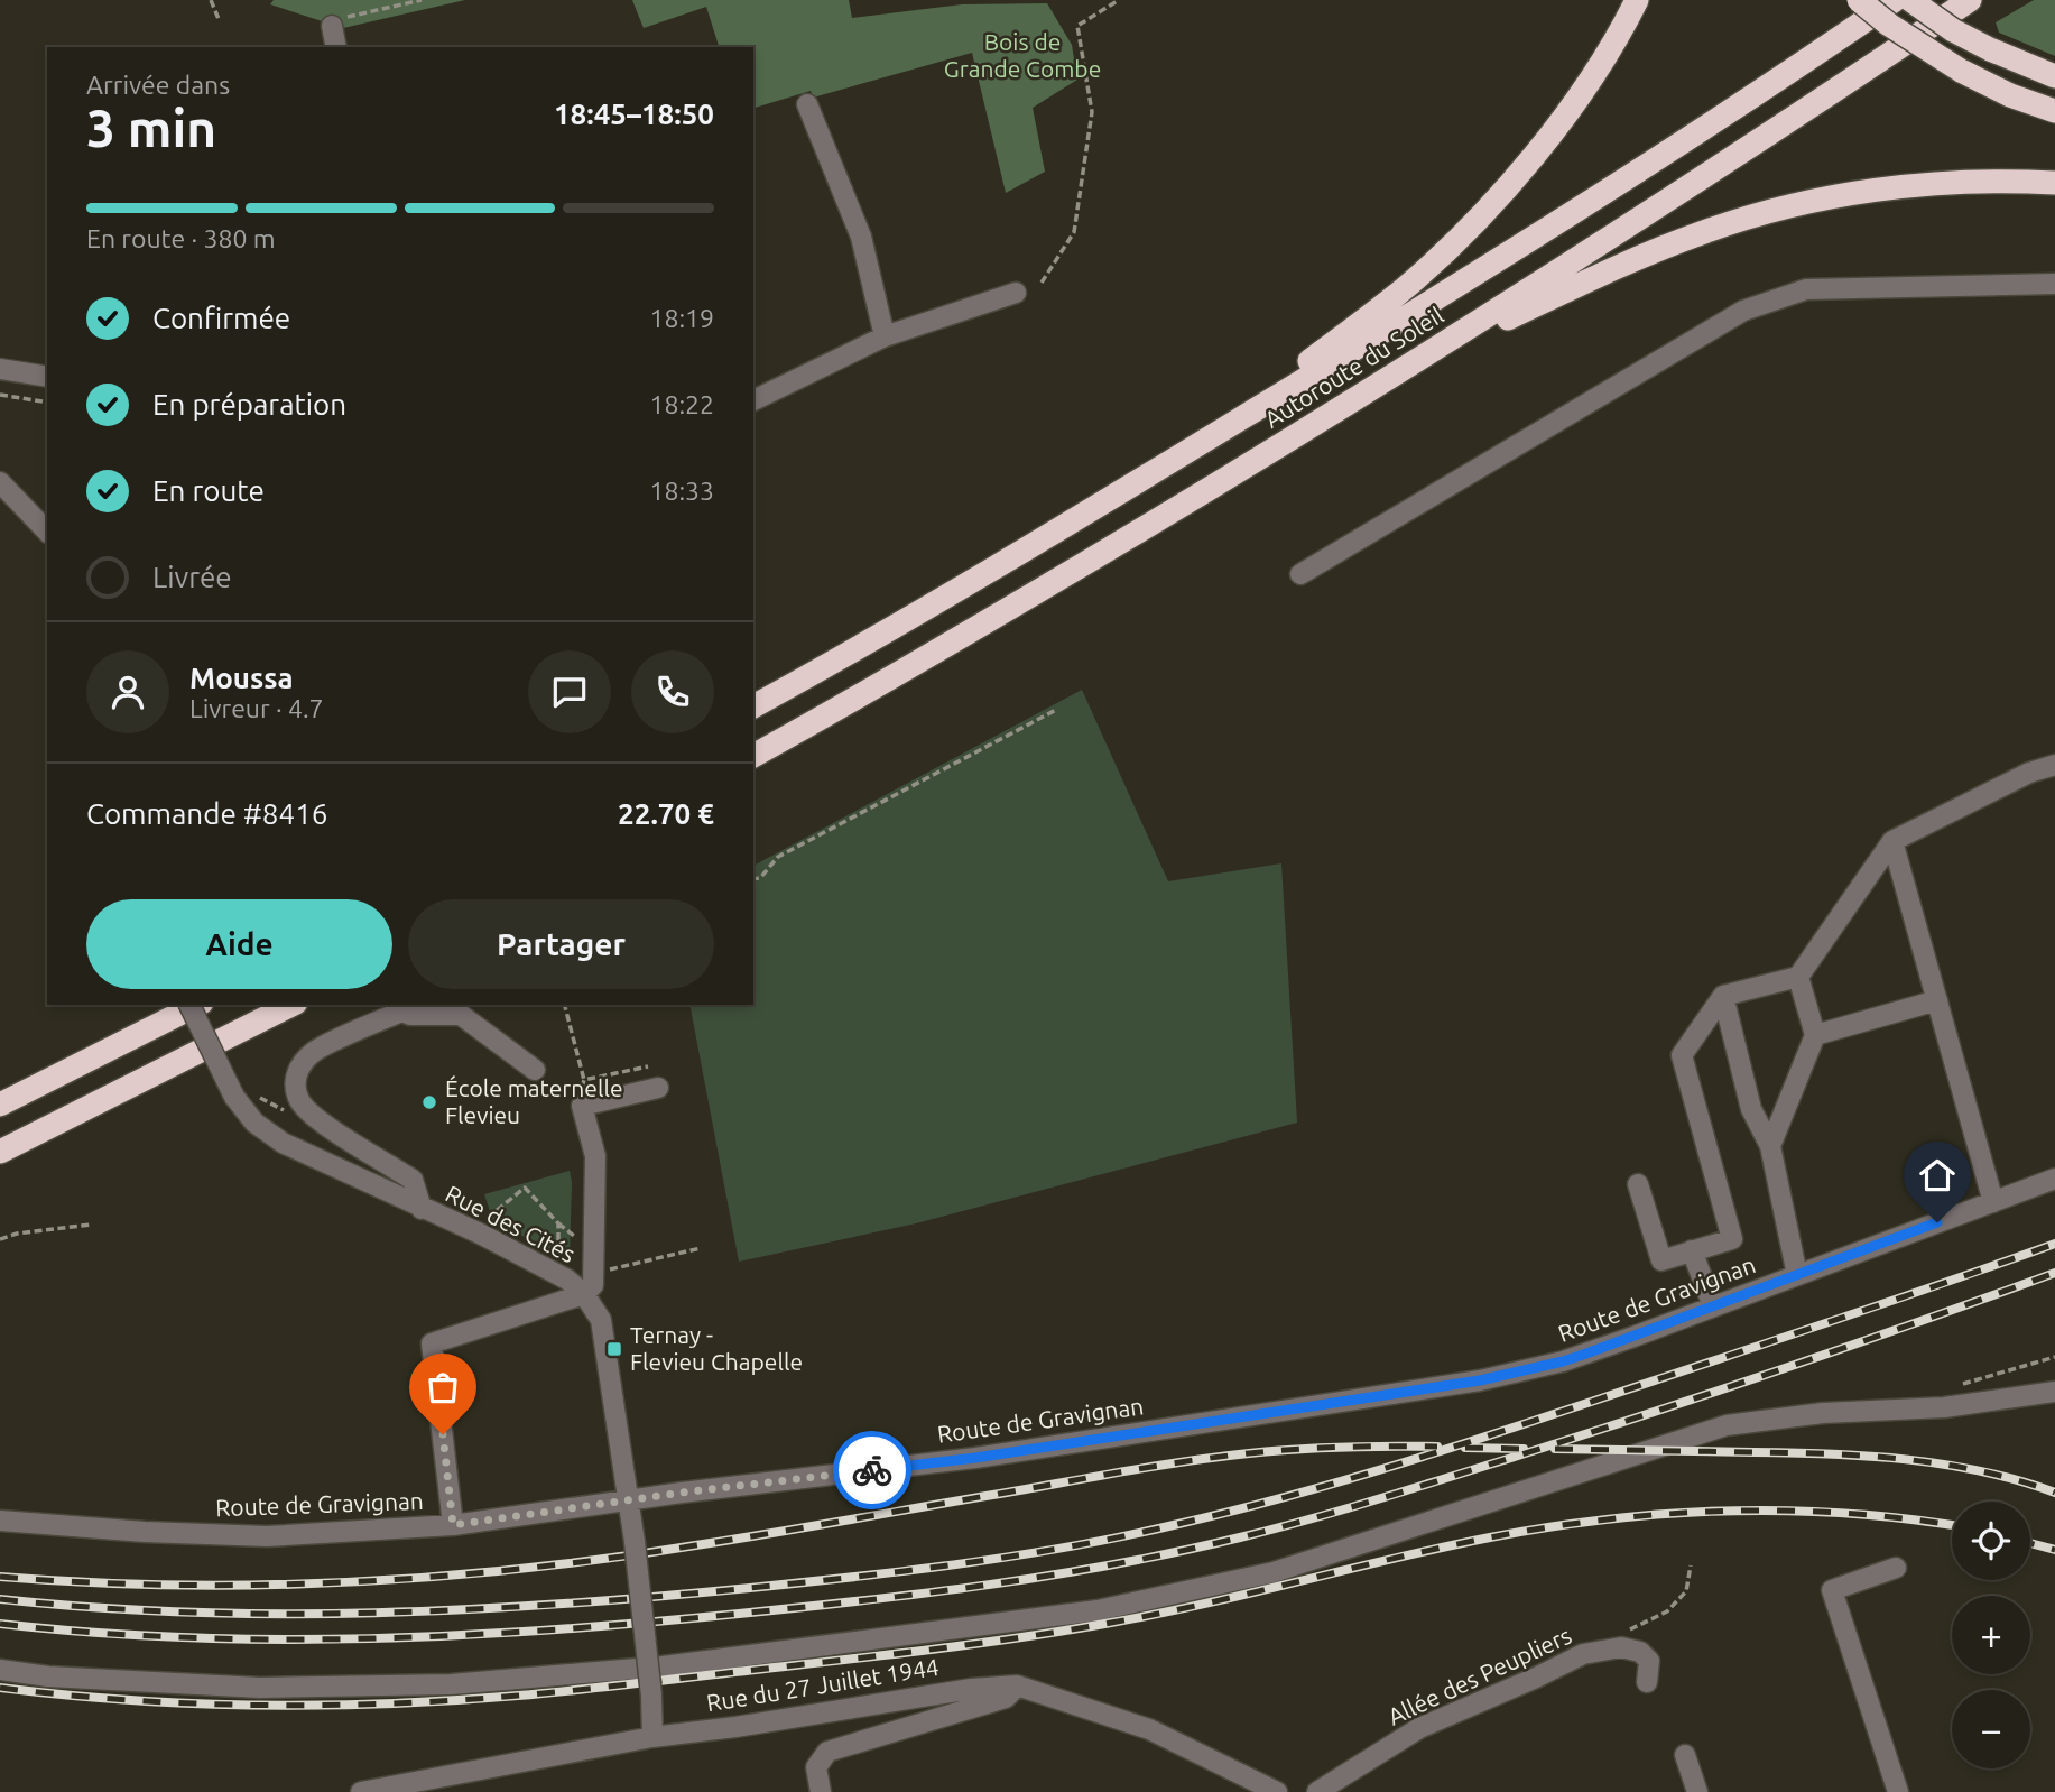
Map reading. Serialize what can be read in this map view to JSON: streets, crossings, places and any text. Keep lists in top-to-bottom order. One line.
{"streets":{"highway":["Autoroute du Soleil"],"street":["Rue des Cités","Route de Gravignan","Allée des Peupliers","Rue du 27 Juillet 1944"]},"crossings":[["Rue des Cités","Route de Gravignan"],["Rue des Cités","Rue du 27 Juillet 1944"]],"parks":["Bois de Grande Combe"],"places":{"other":["École maternelle Flevieu"],"transit":["Ternay - Flevieu Chapelle"]},"page":{"heading":["3 min","Arrivée dans","18:45–18:50"],"panel":["Moussa","Livreur · 4.7","Commande #8416","22.70 €"],"bar":"En route · 380 m","list":[["Confirmée","18:19"],["En préparation","18:22"],["En route","18:33"],"Livrée"],"buttons":["Aide","Partager"],"map_buttons":["+","−"]}}
